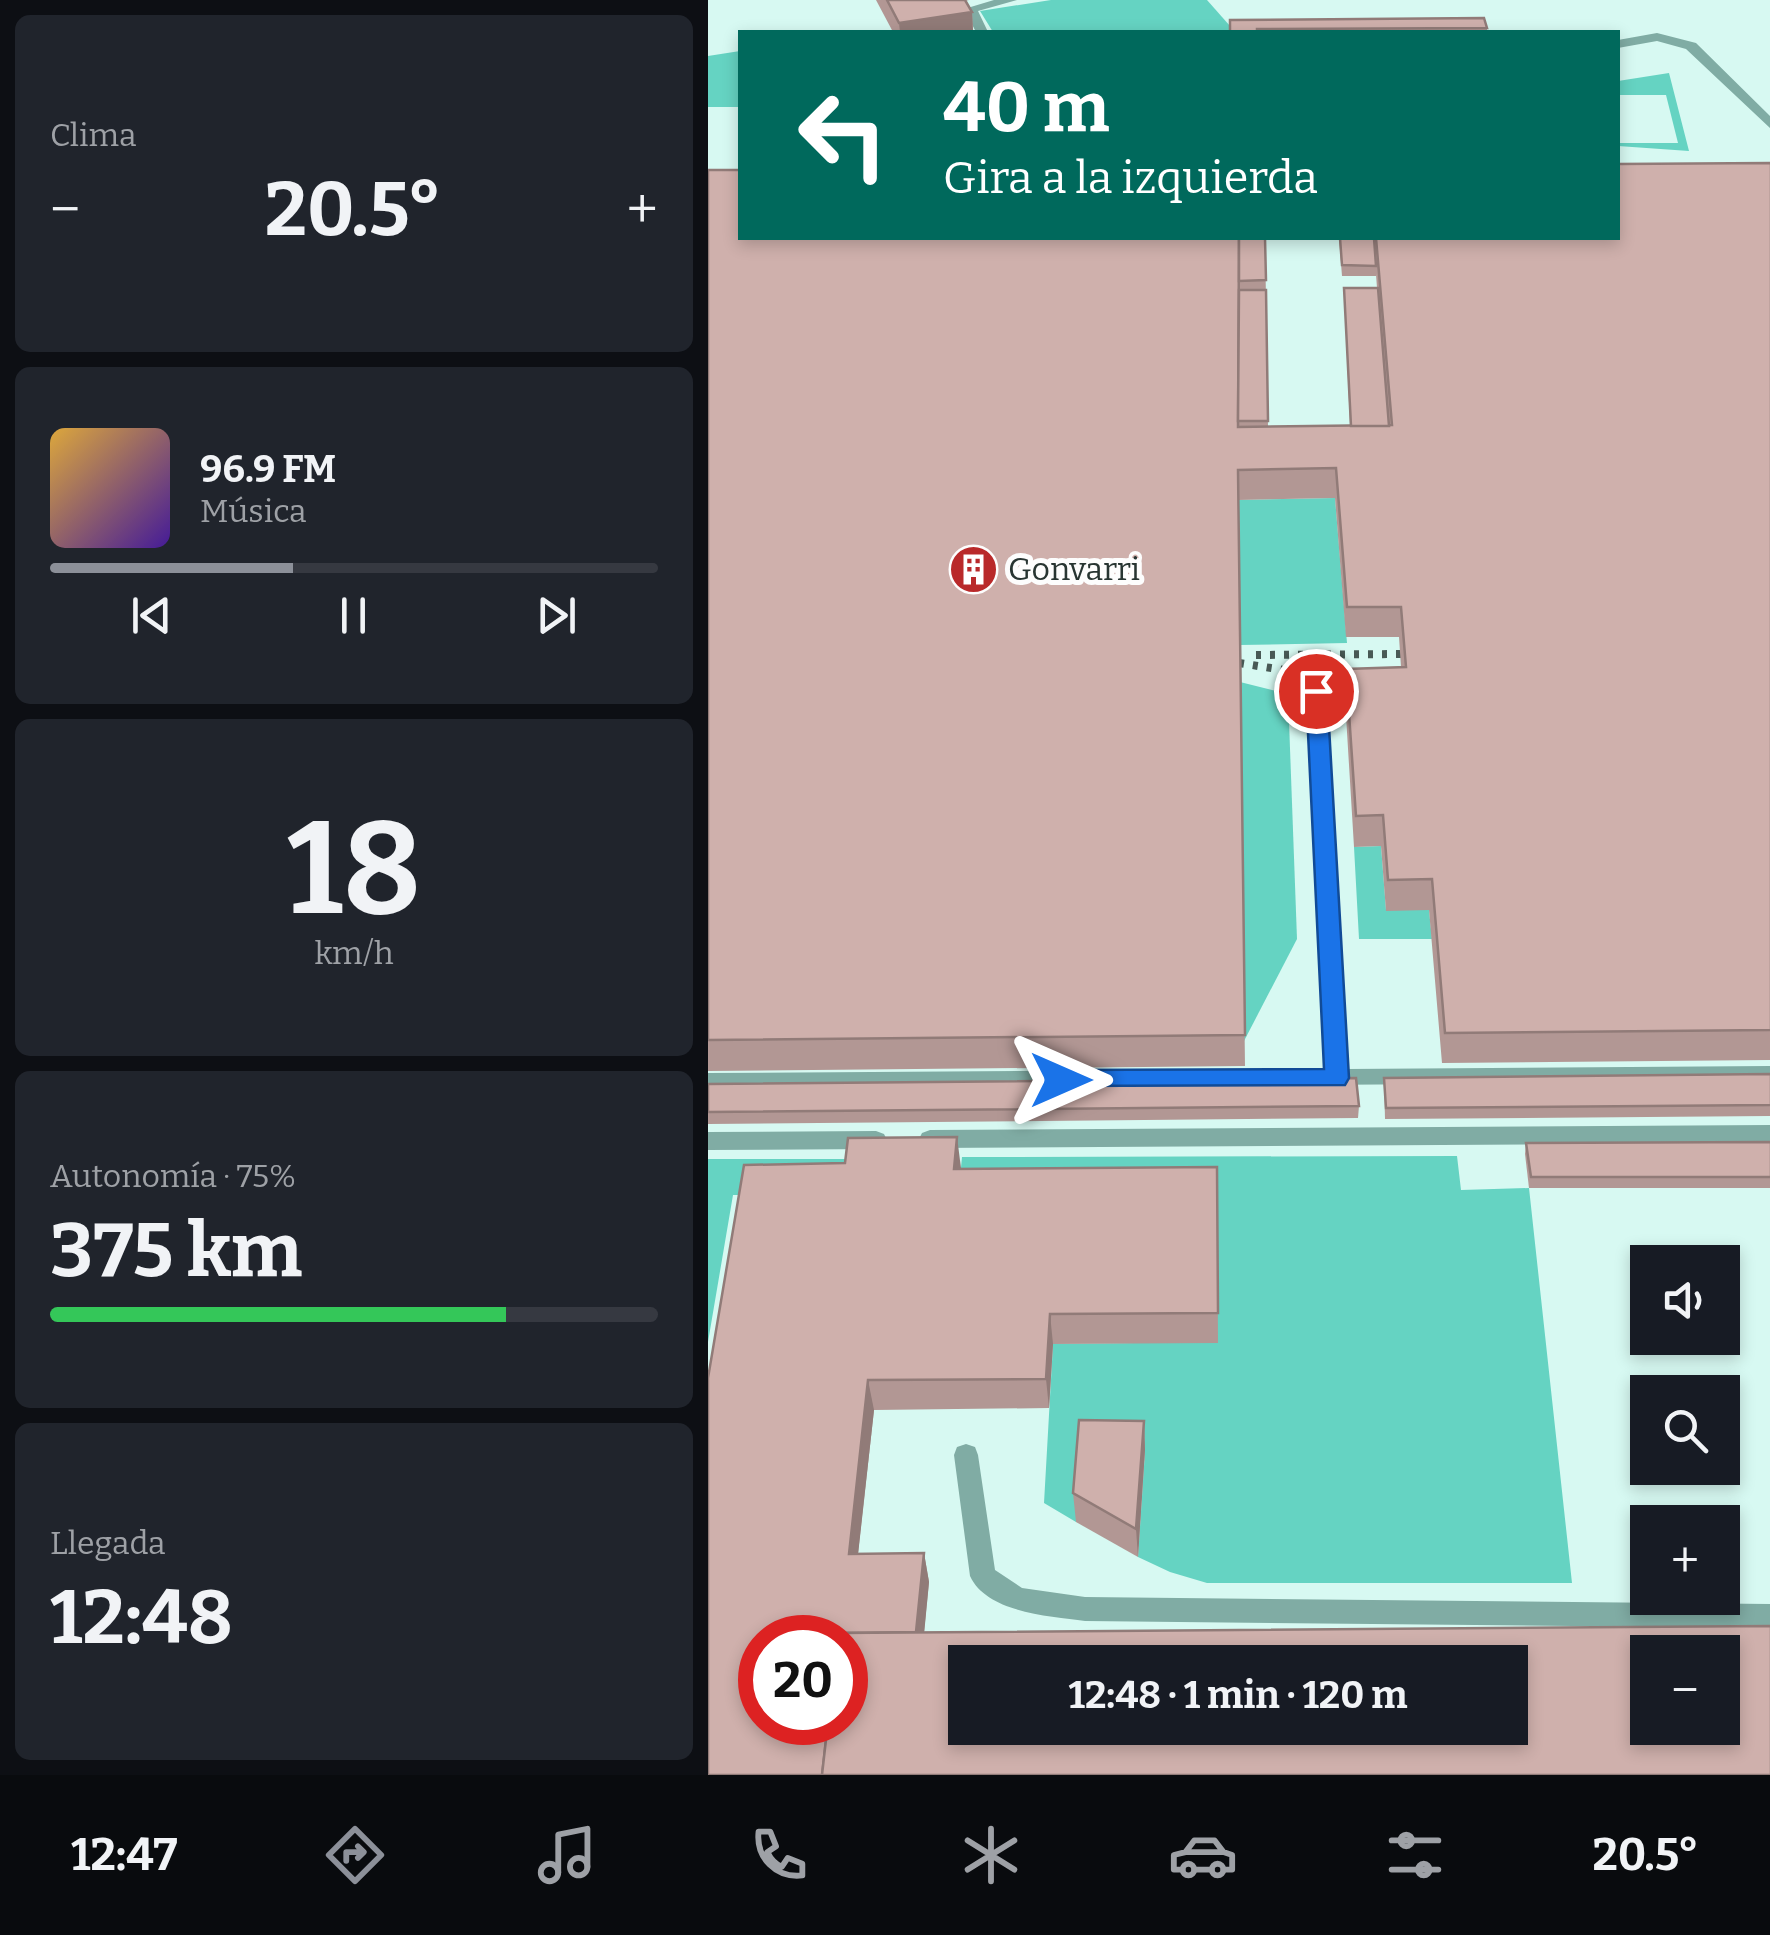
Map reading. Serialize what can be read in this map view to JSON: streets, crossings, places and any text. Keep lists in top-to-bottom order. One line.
{"places":{"building":["Gonvarri"]},"page":{"tile":["Clima",["18","km/h"],["Autonomía · 75%","375 km"],["Llegada","12:48"]],"turn":["40 m","Gira a la izquierda"],"heat":["−","20.5°","+"],"song":["96.9 FM","Música"],"map_buttons":["+","−"],"limit":"20","trip":"12:48 · 1 min · 120 m","tabs":["12:47","20.5°"]}}
